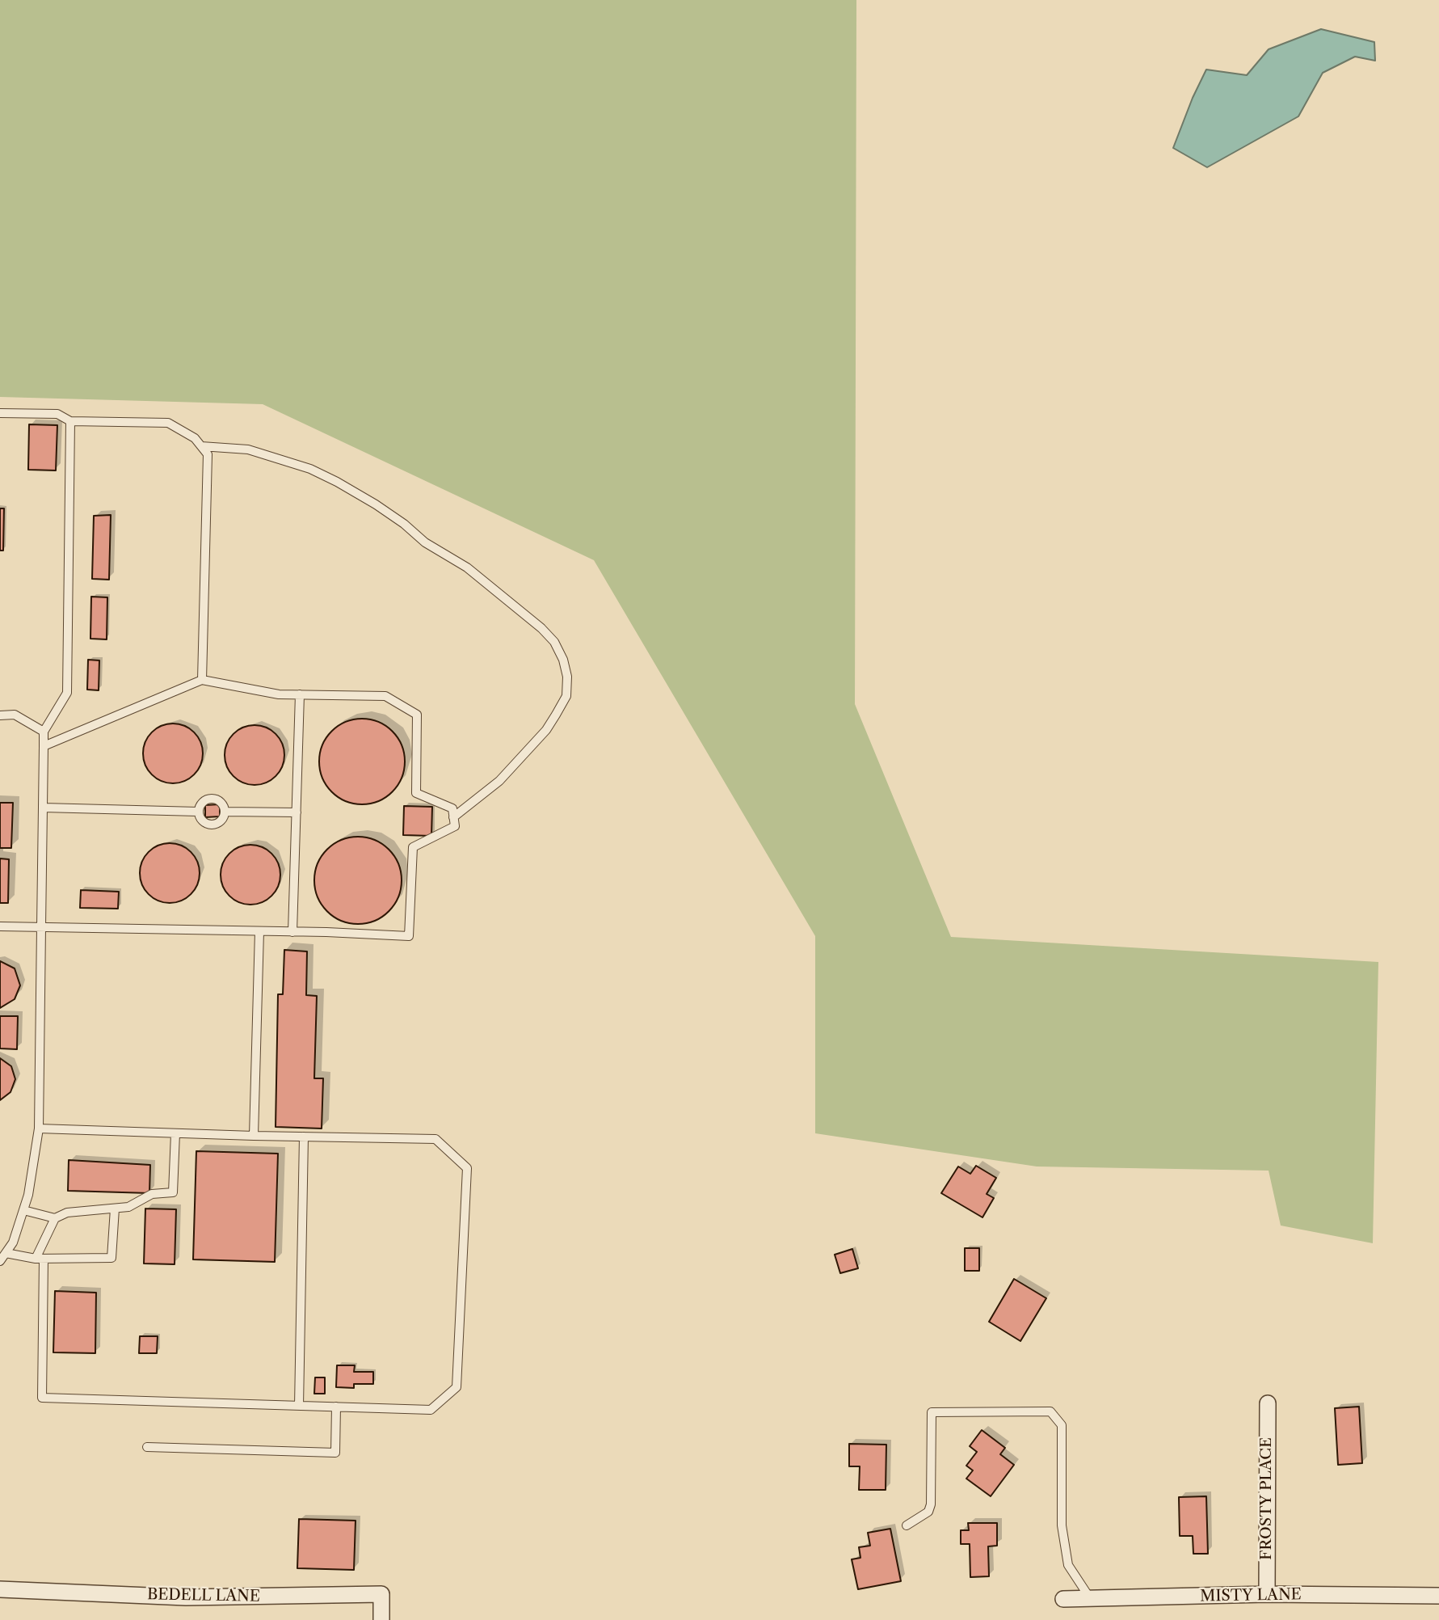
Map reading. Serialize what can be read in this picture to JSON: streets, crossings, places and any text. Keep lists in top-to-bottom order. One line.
{"streets":{"street":["FROSTY PLACE","BEDELL LANE","MISTY LANE"]},"crossings":[["FROSTY PLACE","MISTY LANE"]]}
